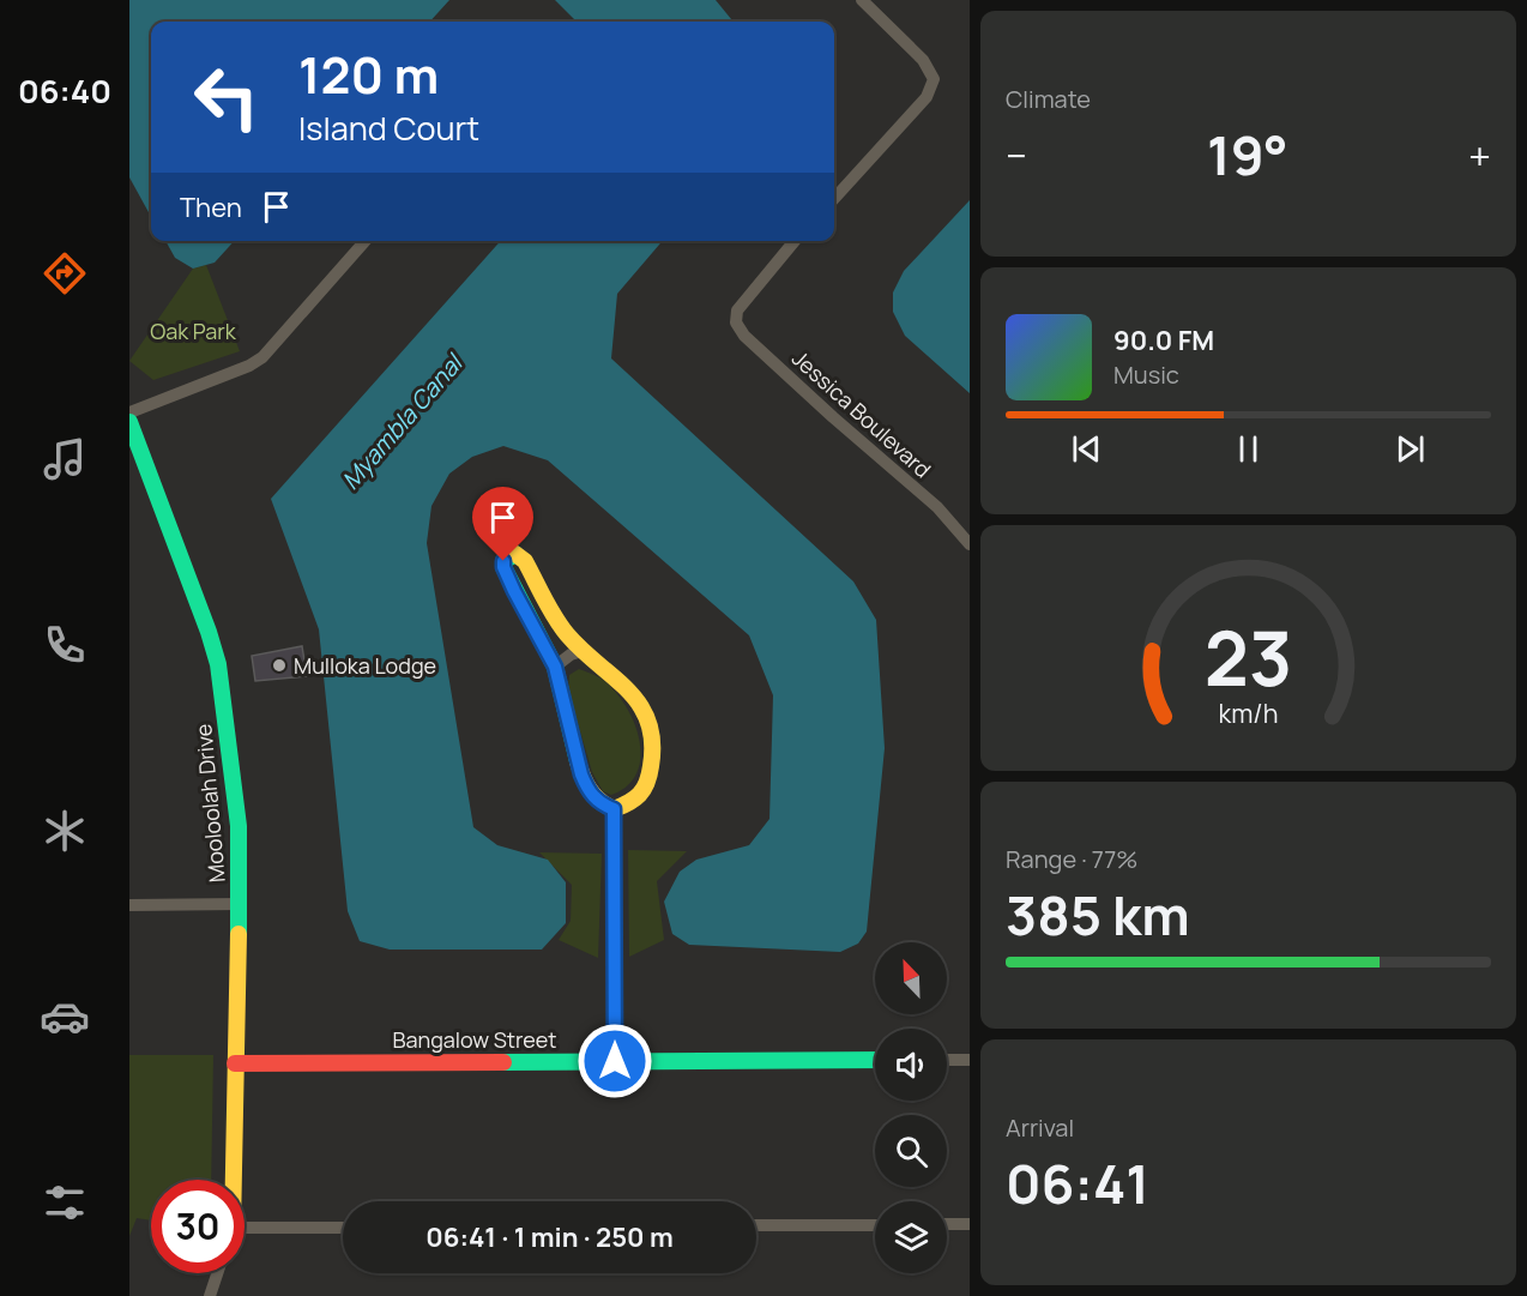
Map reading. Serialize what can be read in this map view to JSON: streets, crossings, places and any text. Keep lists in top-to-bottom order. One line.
{"streets":{"street":["Jessica Boulevard","Mooloolah Drive","Bangalow Street"]},"crossings":[["Mooloolah Drive","Bangalow Street"]],"water":["Myambla Canal"],"parks":["Oak Park"],"places":["Mulloka Lodge"],"north":"top left","page":{"tabs":"06:40","tile":["Climate",["Range · 77%","385 km"],["Arrival","06:41"]],"turn":["120 m","Island Court"],"heat":["−","19°","+"],"then":"Then","song":["90.0 FM","Music"],"limit":"30","trip":"06:41 · 1 min · 250 m","gauge":["23","km/h"]}}
